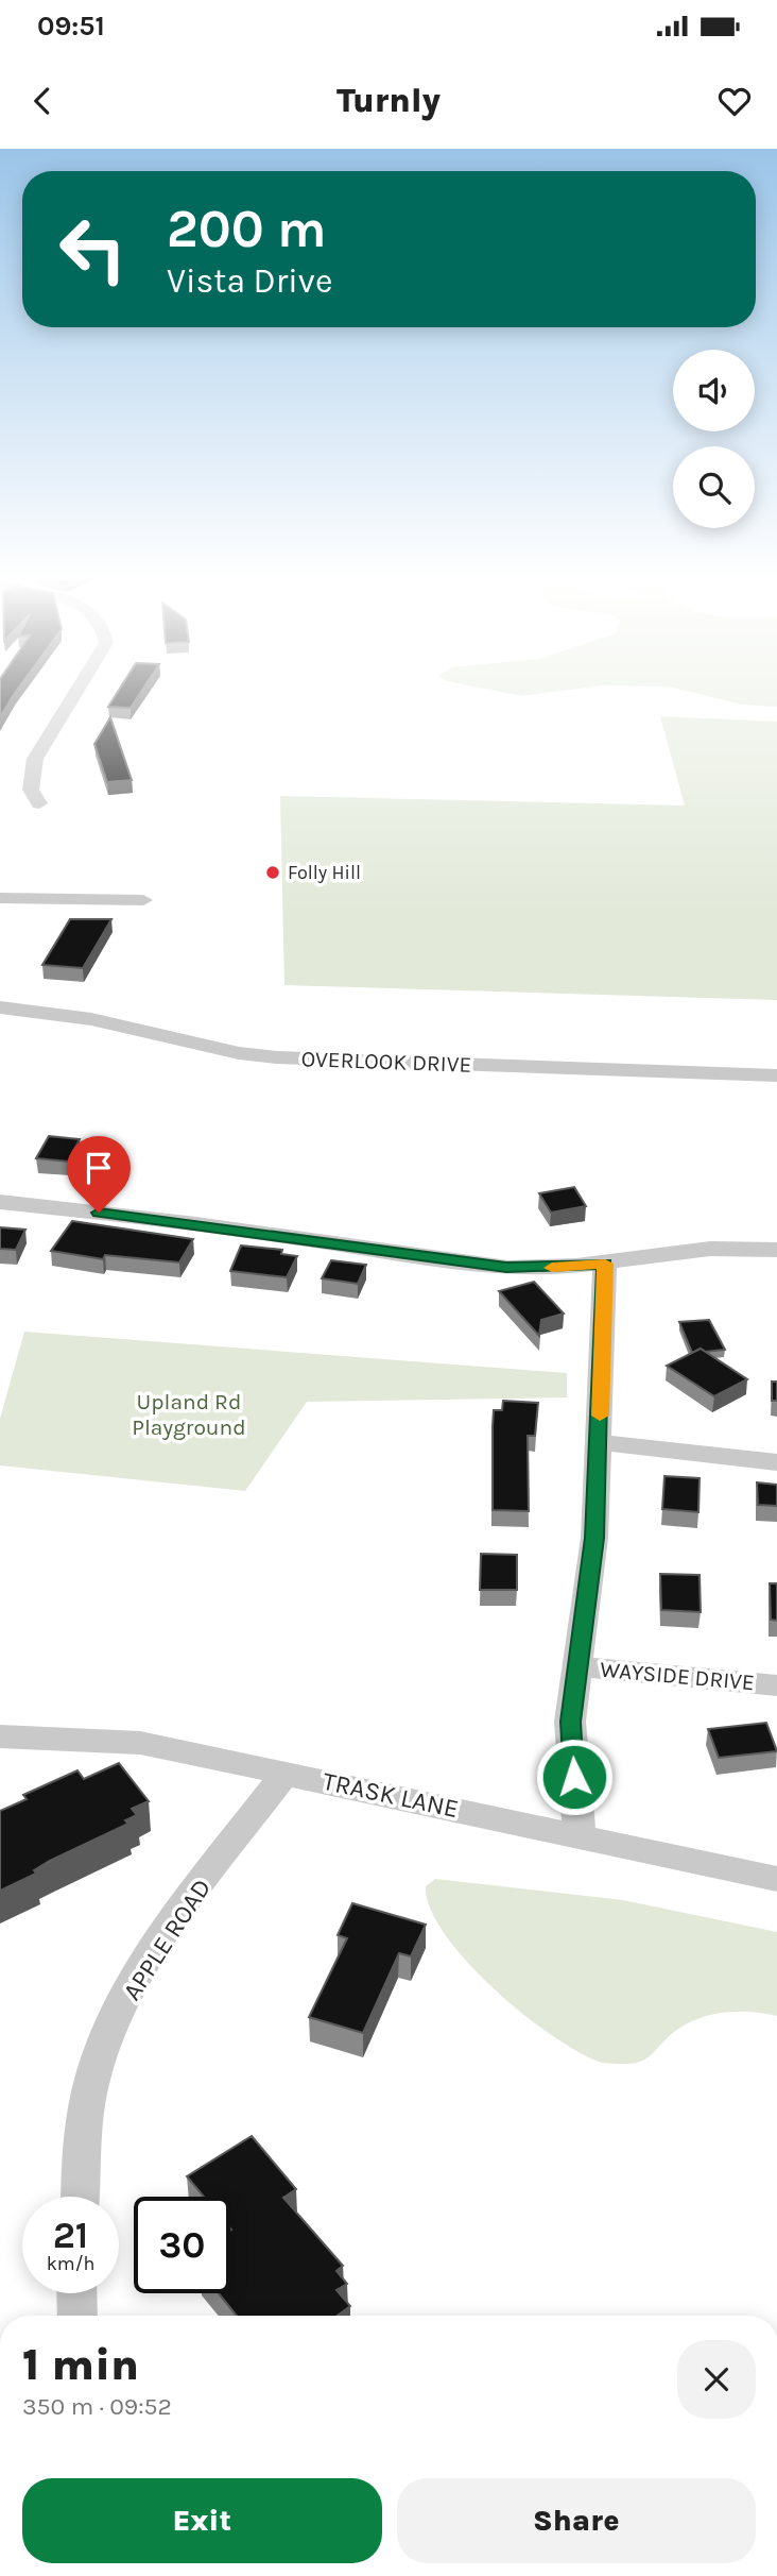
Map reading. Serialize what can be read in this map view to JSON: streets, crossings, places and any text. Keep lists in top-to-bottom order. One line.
{"streets":{"street":["OVERLOOK DRIVE","WAYSIDE DRIVE","TRASK LANE","APPLE ROAD"]},"crossings":[["TRASK LANE","APPLE ROAD"]],"parks":["Upland Rd Playground"],"places":["Folly Hill"],"page":{"status":"09:51","header":"Turnly","turn":["200 m","Vista Drive"],"speed":"21 km/h","limit":"30","heading":["1 min","350 m · 09:52"],"buttons":["Exit","Share"]}}
